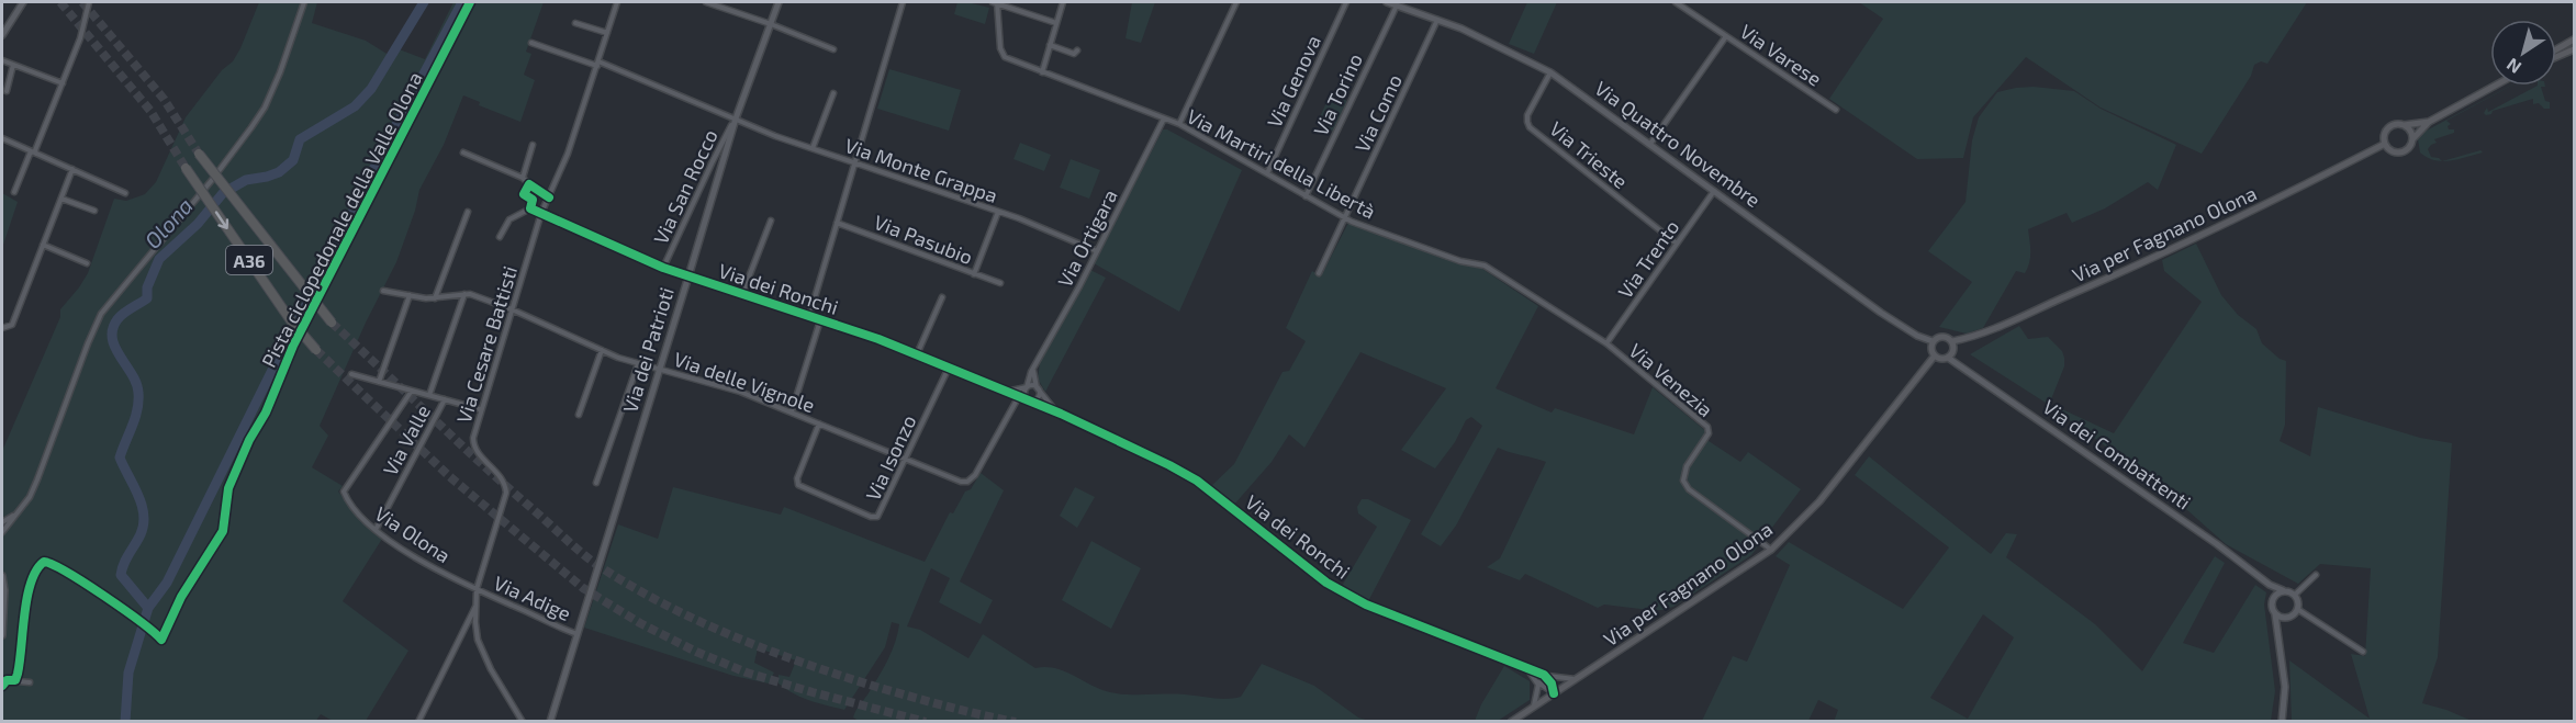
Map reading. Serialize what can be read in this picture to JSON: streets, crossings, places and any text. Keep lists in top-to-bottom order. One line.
{"streets":{"highway":["A36"],"main road":["Via per Fagnano Olona"],"street":["Via Varese","Via Genova","Via Torino","Via Como","Via Quattro Novembre","Via Trieste","Via Martiri della Libertà","Via Monte Grappa","Via San Rocco","Via Ortigara","Via Pasubio","Via Trento","Via dei Ronchi","Via Cesare Battisti","Via dei Patrioti","Via Venezia","Via delle Vignole","Via Valle","Via dei Combattenti","Via Isonzo","Via Olona","Via Adige"],"cycle path":["Pista ciclopedonale della Valle Olona"]},"crossings":[["Via Genova","Via Martiri della Libertà"],["Via Torino","Via Quattro Novembre"],["Via Torino","Via Martiri della Libertà"],["Via Como","Via Quattro Novembre"],["Via Como","Via Martiri della Libertà"],["Via Quattro Novembre","Via Trieste"],["Via Quattro Novembre","Via per Fagnano Olona"],["Via Quattro Novembre","Via Trento"],["Via Quattro Novembre","Via dei Combattenti"],["Via Trieste","Via Trento"],["Via Martiri della Libertà","Via Ortigara"],["Via Martiri della Libertà","Via Trento"],["Via Martiri della Libertà","Via Venezia"],["Via Monte Grappa","Via San Rocco"],["Via Monte Grappa","Via Ortigara"],["Via Monte Grappa","Via Cesare Battisti"],["Via Monte Grappa","Via dei Patrioti"],["Via San Rocco","Via dei Ronchi"],["Via San Rocco","Via dei Patrioti"],["Via per Fagnano Olona","Via dei Ronchi"],["Via per Fagnano Olona","Via Venezia"],["Via per Fagnano Olona","Via dei Combattenti"],["Via Ortigara","Via dei Ronchi"],["Via Trento","Via Venezia"],["Via dei Ronchi","Via Cesare Battisti"],["Via dei Ronchi","Via dei Patrioti"],["Via dei Ronchi","Via delle Vignole"],["Via dei Ronchi","Via Isonzo"],["Via Cesare Battisti","Via delle Vignole"],["Via Cesare Battisti","Via Olona"],["Via Cesare Battisti","Via Adige"],["Via dei Patrioti","Via delle Vignole"],["Via dei Patrioti","Via Adige"],["Via delle Vignole","Via Isonzo"],["Via Valle","Via Olona"],["Via Olona","Via Adige"]],"water":["Olona"],"north":"bottom left"}
